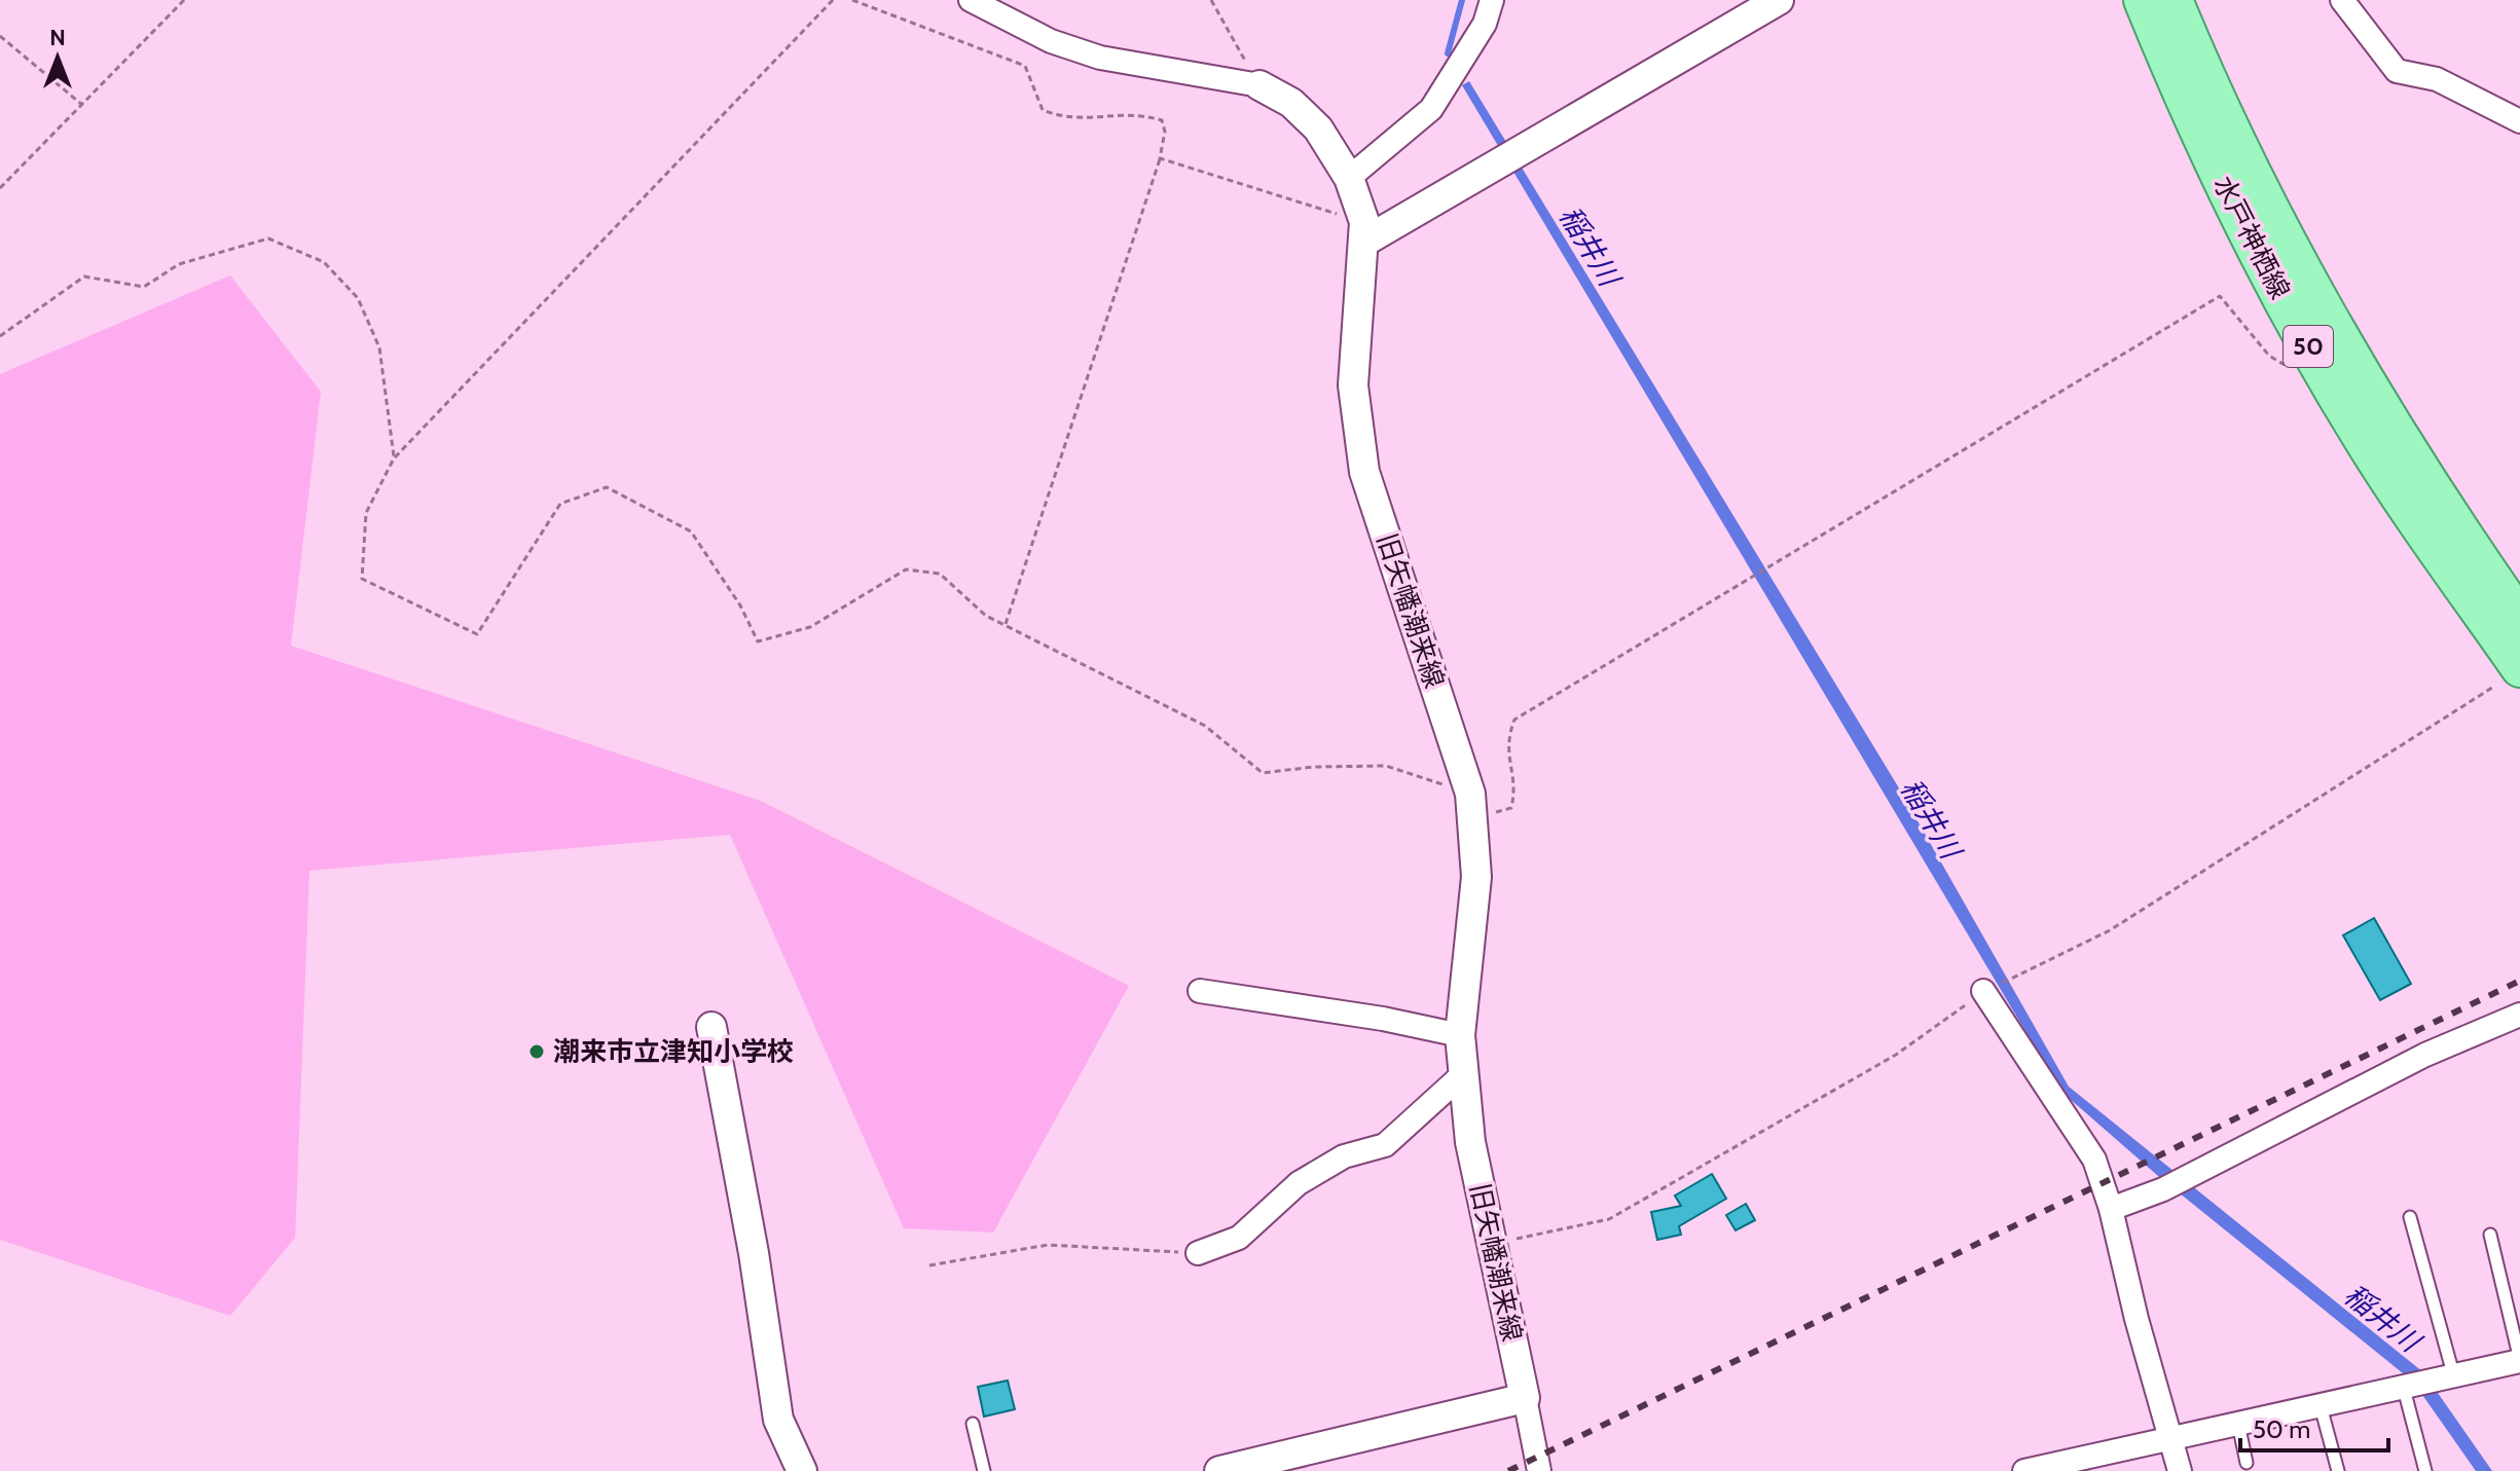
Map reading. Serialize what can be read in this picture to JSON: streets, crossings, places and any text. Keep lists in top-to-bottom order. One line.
{"streets":{"main road":["水戸神栖線","50"],"street":["旧矢幡潮来線"]},"water":["稲井川"],"places":["潮来市立津知小学校"],"scale_bar":"50 m","north":"top"}
